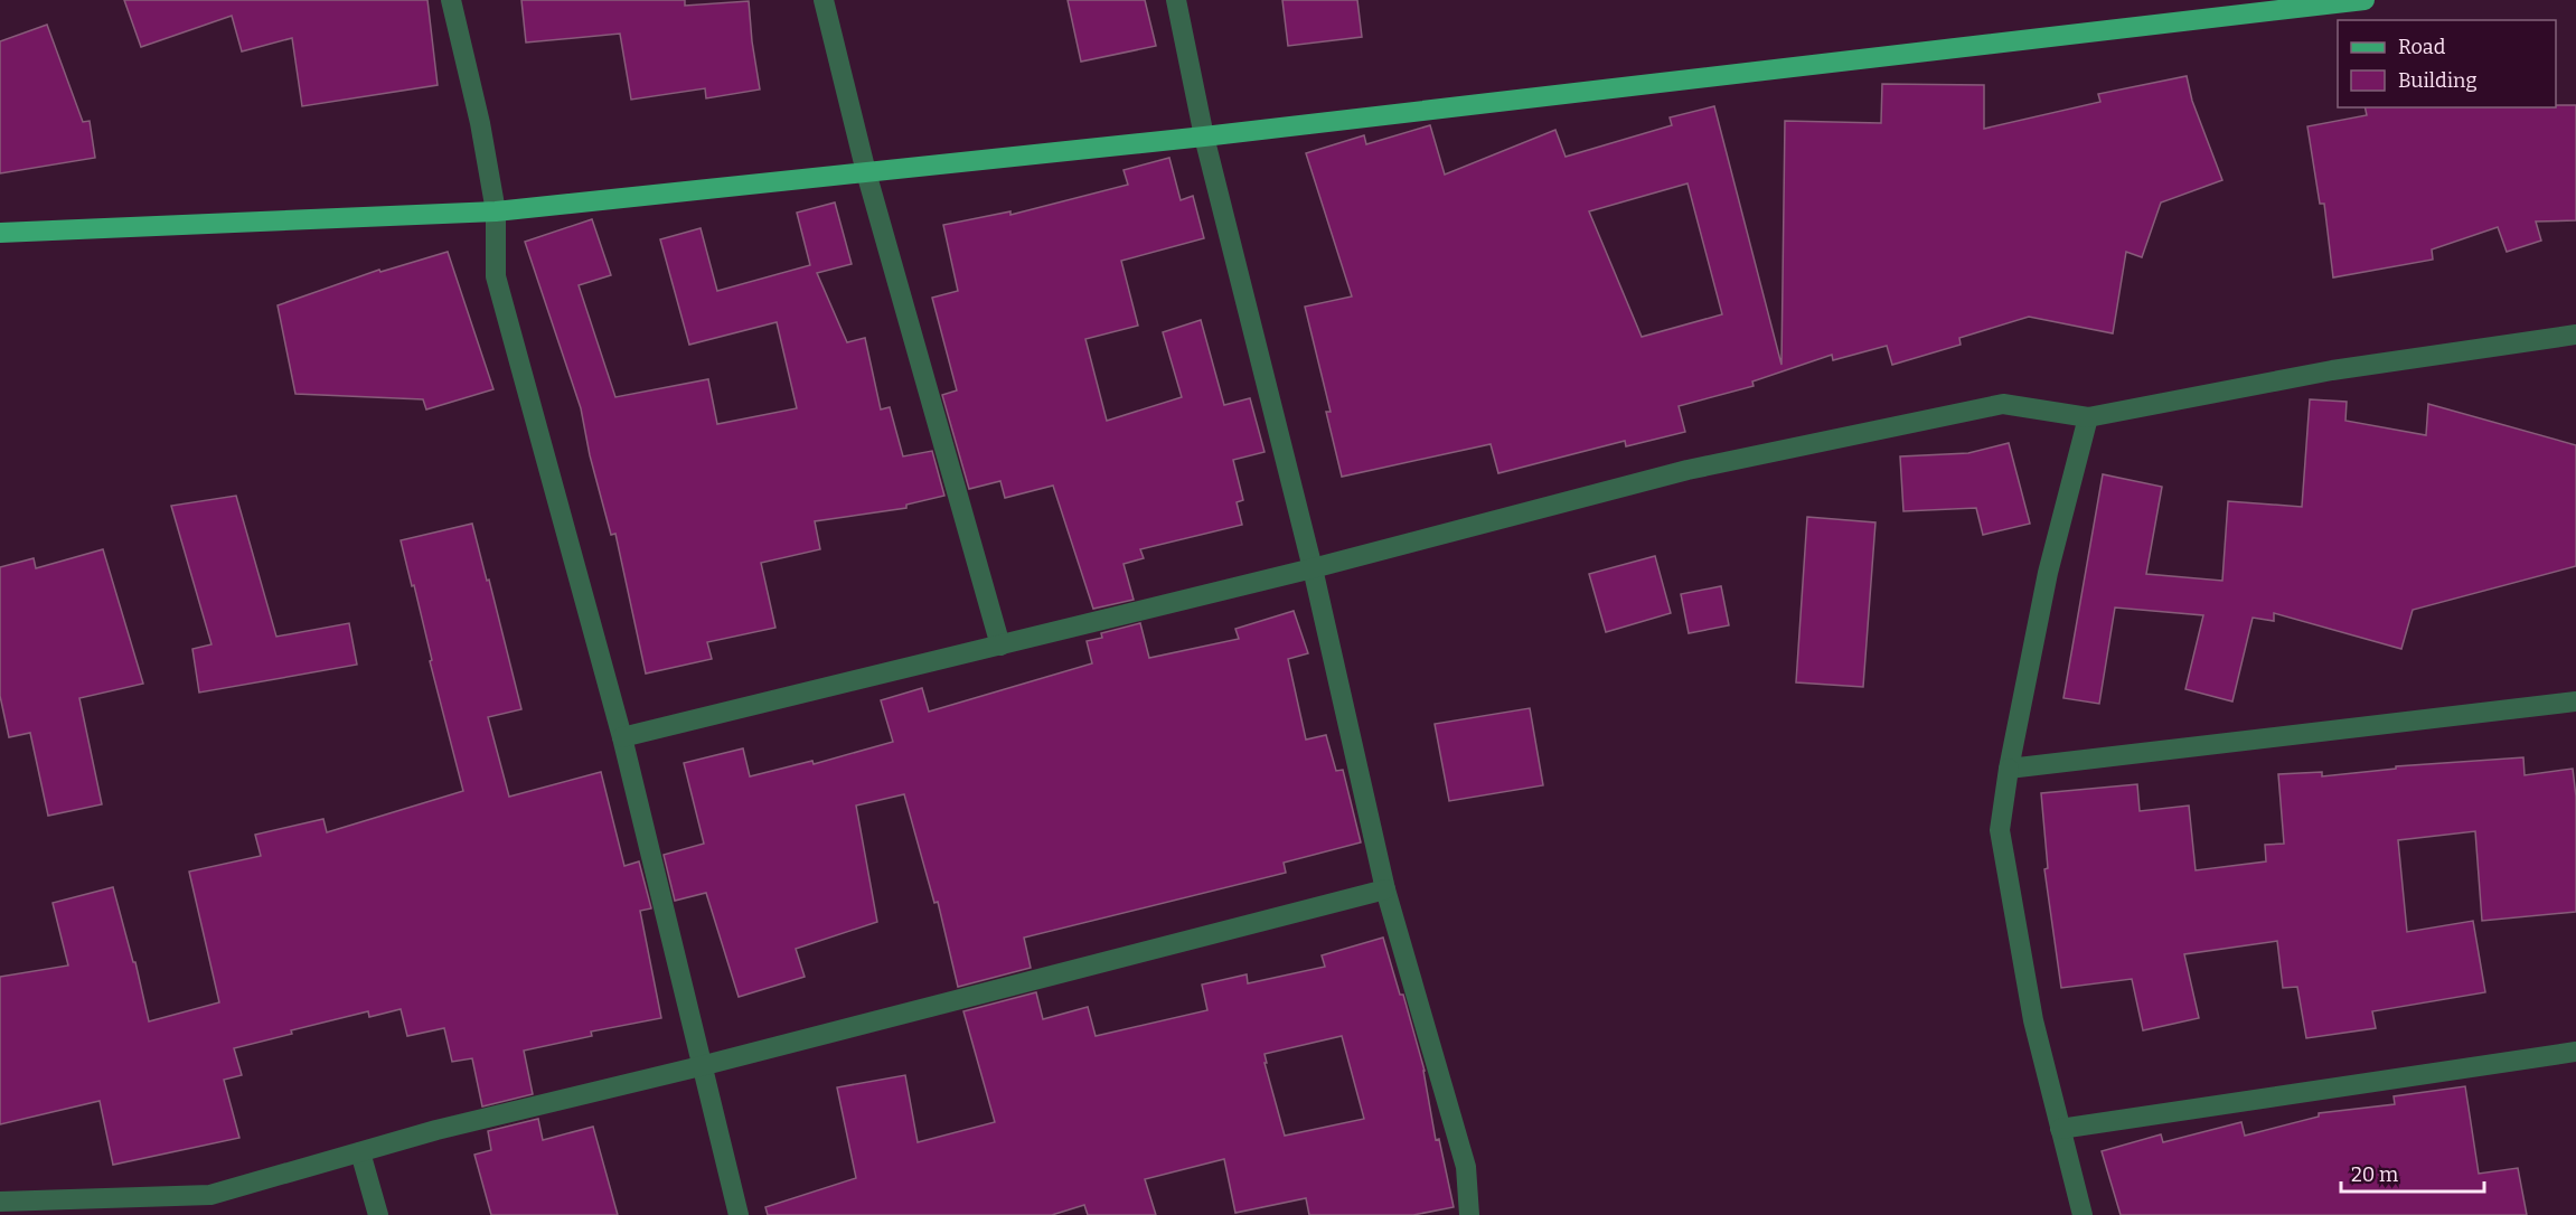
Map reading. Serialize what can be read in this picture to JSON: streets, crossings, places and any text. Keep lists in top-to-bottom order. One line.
{"legend":["Road","Building"],"scale_bar":"20 m"}
